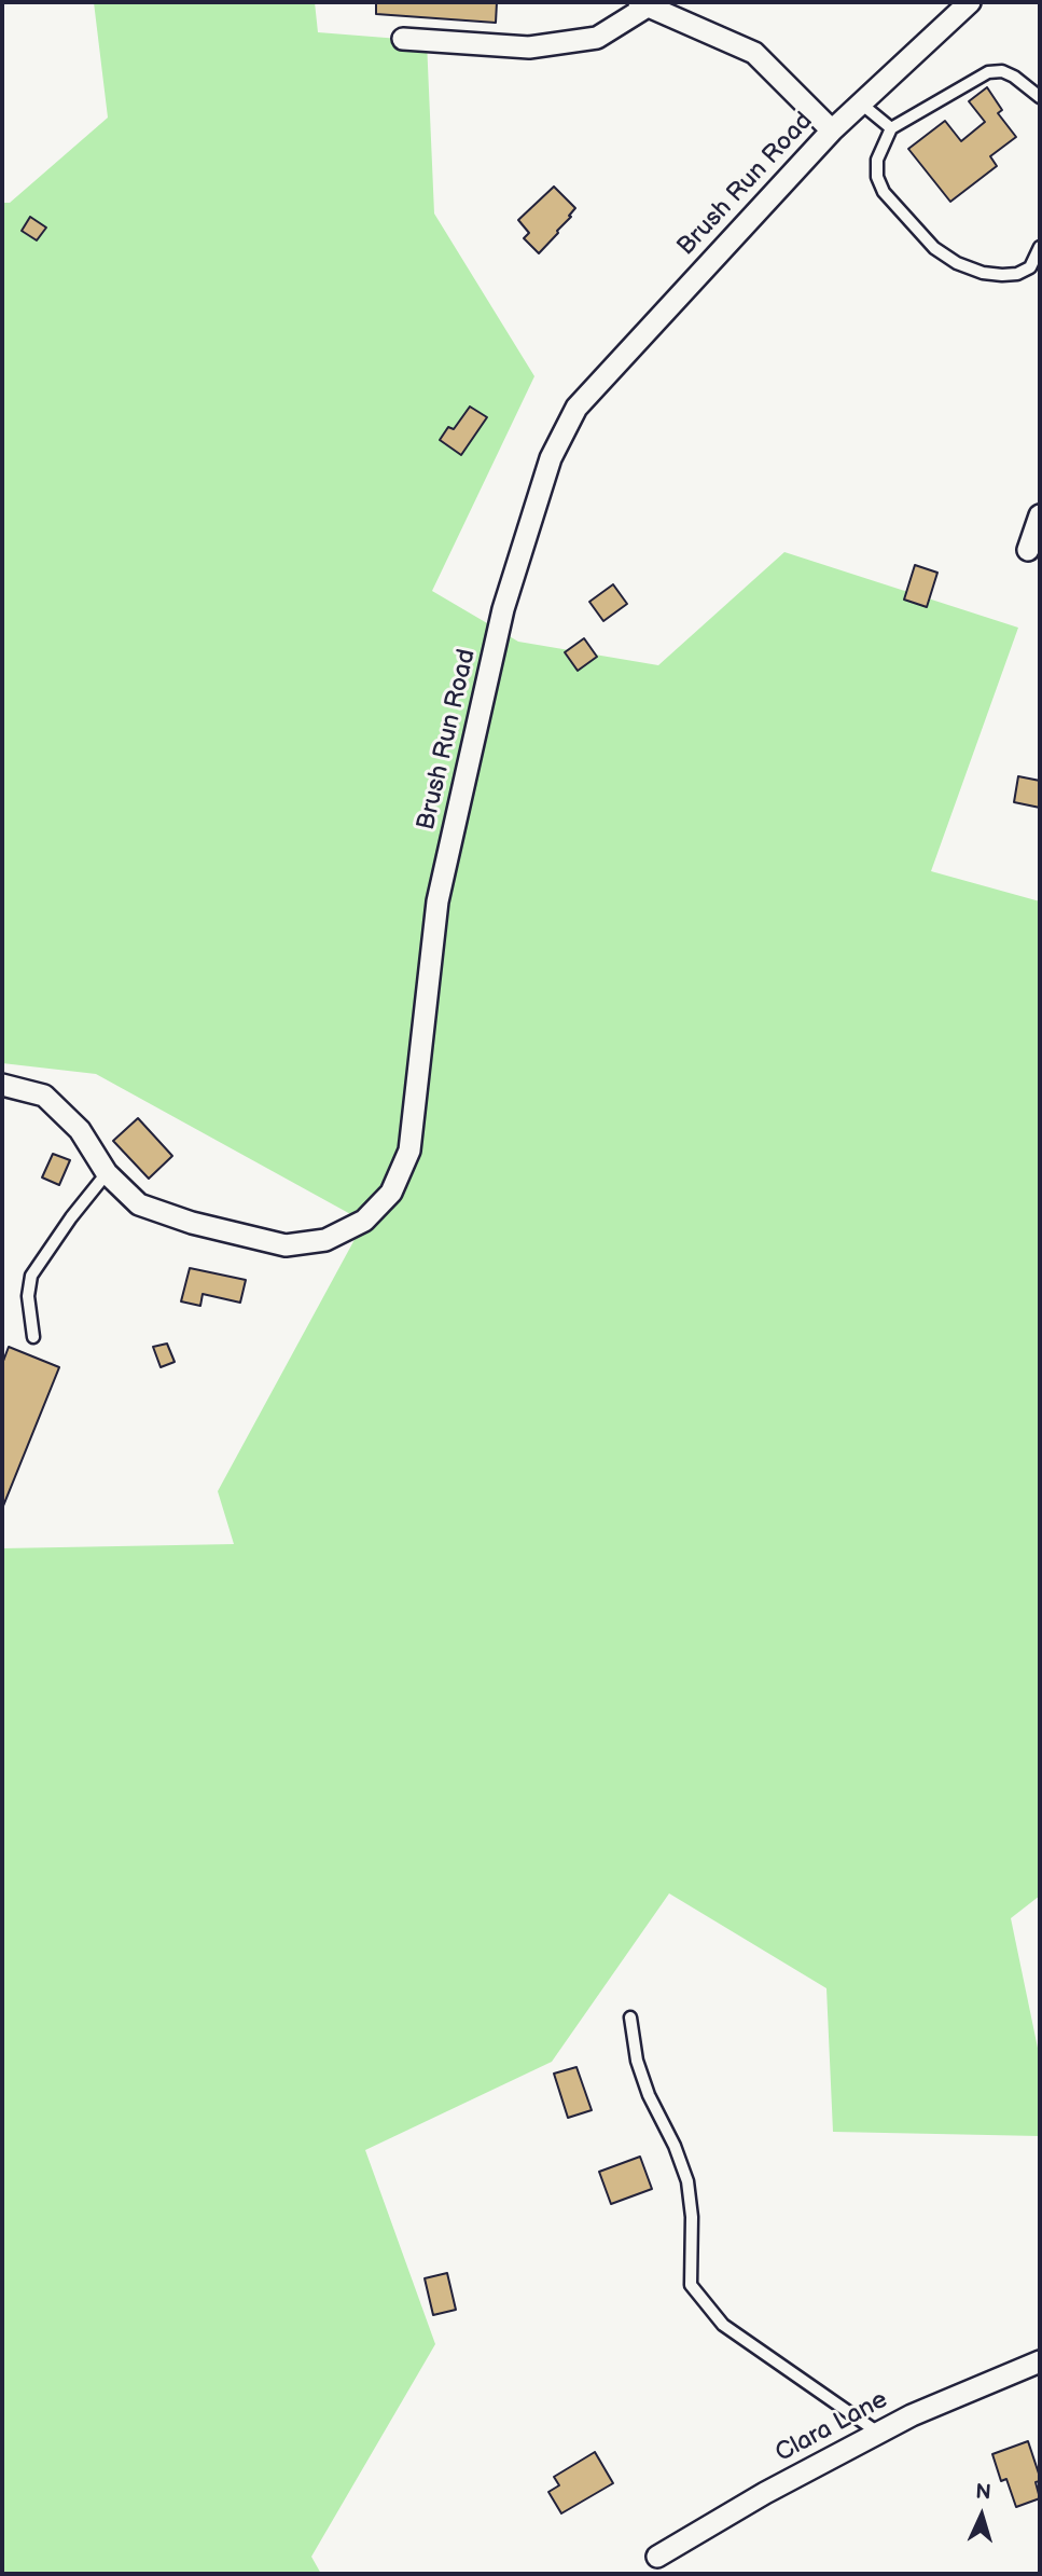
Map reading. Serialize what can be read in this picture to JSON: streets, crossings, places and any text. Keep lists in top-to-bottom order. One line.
{"streets":{"street":["Brush Run Road","Clara Lane"]},"north":"top"}
